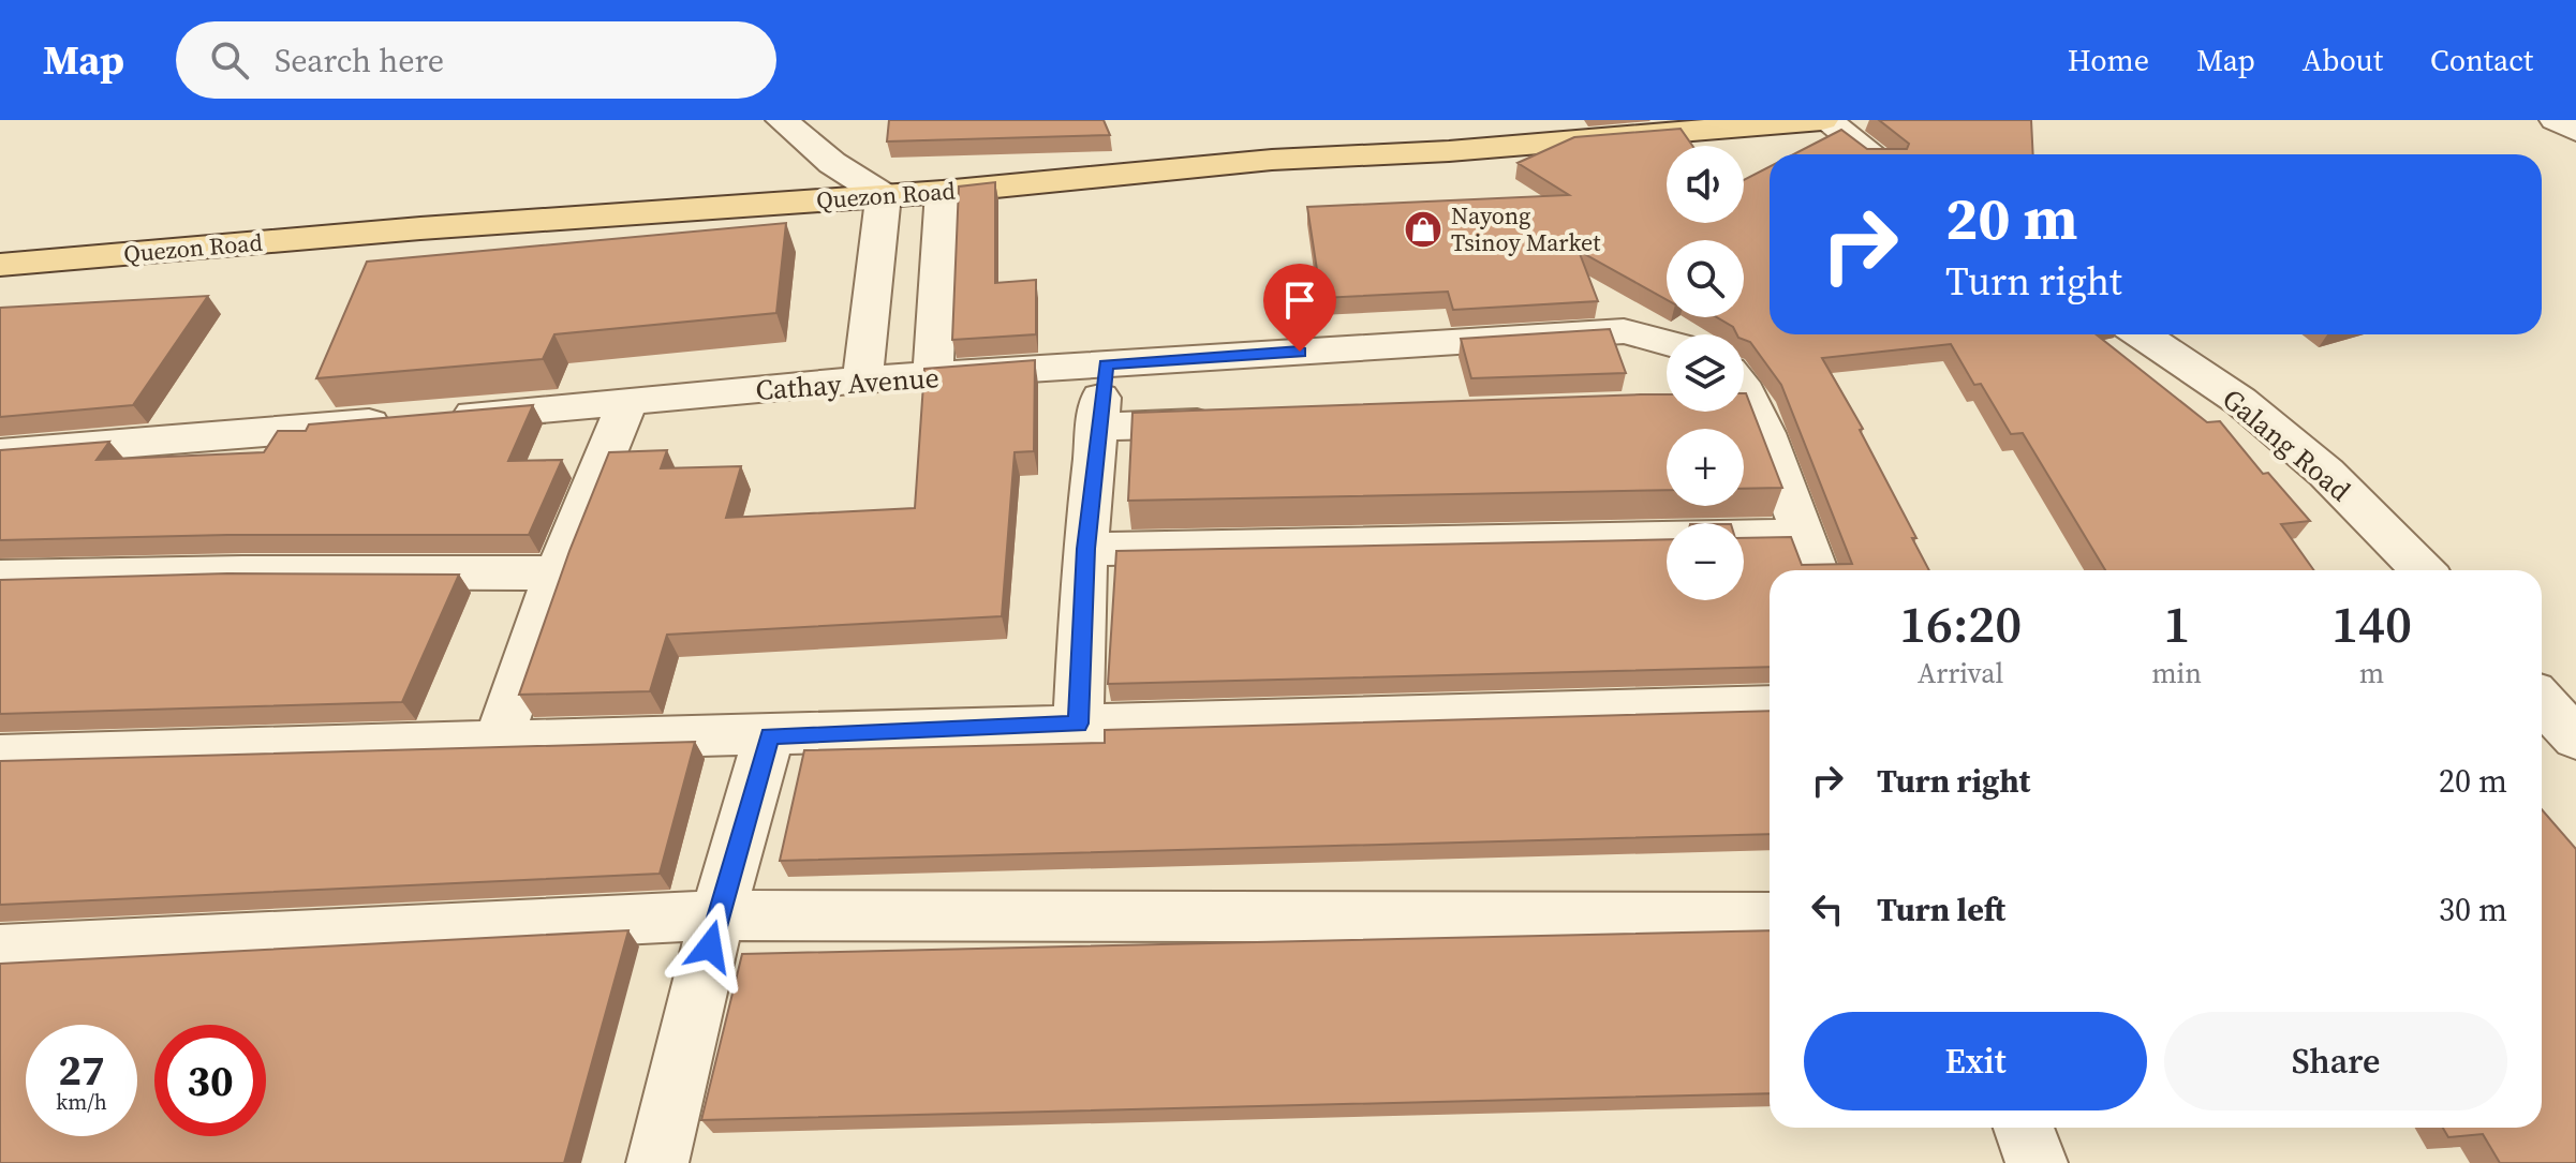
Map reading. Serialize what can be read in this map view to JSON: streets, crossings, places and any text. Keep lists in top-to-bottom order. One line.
{"streets":{"main road":["Quezon Road"],"street":["Cathay Avenue","Galang Road"]},"places":{"shop":["Nayong Tsinoy Market"]},"page":{"header":"Map","search":"Search here","nav":["Home","Map","About","Contact"],"map_buttons":["+","−"],"turn":["20 m","Turn right"],"eta":["16:20","Arrival","1","min","140","m"],"list":[{"name":"Turn right","value":"20 m"},{"name":"Turn left","value":"30 m"}],"buttons":["Exit","Share"],"speed":"27 km/h","limit":"30"}}
